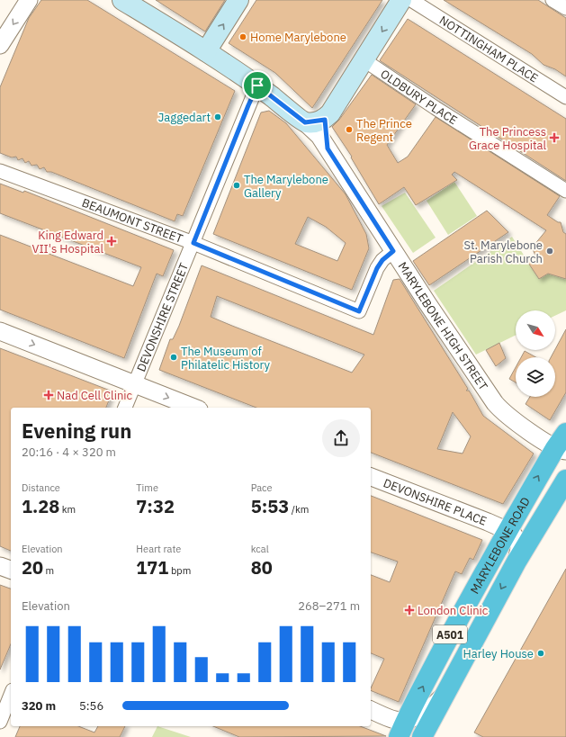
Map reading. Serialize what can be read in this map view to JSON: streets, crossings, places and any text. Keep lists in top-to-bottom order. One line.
{"streets":{"highway":["MARYLEBONE ROAD","A501"],"main road":["MARYLEBONE HIGH STREET"],"street":["NOTTINGHAM PLACE","OLDBURY PLACE","BEAUMONT STREET","DEVONSHIRE STREET","DEVONSHIRE PLACE"]},"crossings":[["BEAUMONT STREET","DEVONSHIRE STREET"],["BEAUMONT STREET","MARYLEBONE HIGH STREET"],["DEVONSHIRE STREET","MARYLEBONE HIGH STREET"],["MARYLEBONE HIGH STREET","MARYLEBONE ROAD"],["DEVONSHIRE PLACE","MARYLEBONE ROAD"]],"places":{"other":["Home Marylebone","Jaggedart","The Prince Regent","The Marylebone Gallery","St. Marylebone Parish Church","The Museum of Philatelic History","Harley House"],"health":["The Princess Grace Hospital","King Edward VII's Hospital","Nad Cell Clinic","London Clinic"]},"north":"bottom right","page":{"heading":["Evening run","20:16 · 4 × 320 m"],"stats":[["Distance","1.28 km"],["Time","7:32"],["Pace","5:53 /km"],["Elevation","20 m"],["Heart rate","171 bpm"],["kcal","80"]],"chart":["Elevation","268–271 m"],"list":[{"name":"320 m","note":"5:56"}]}}
